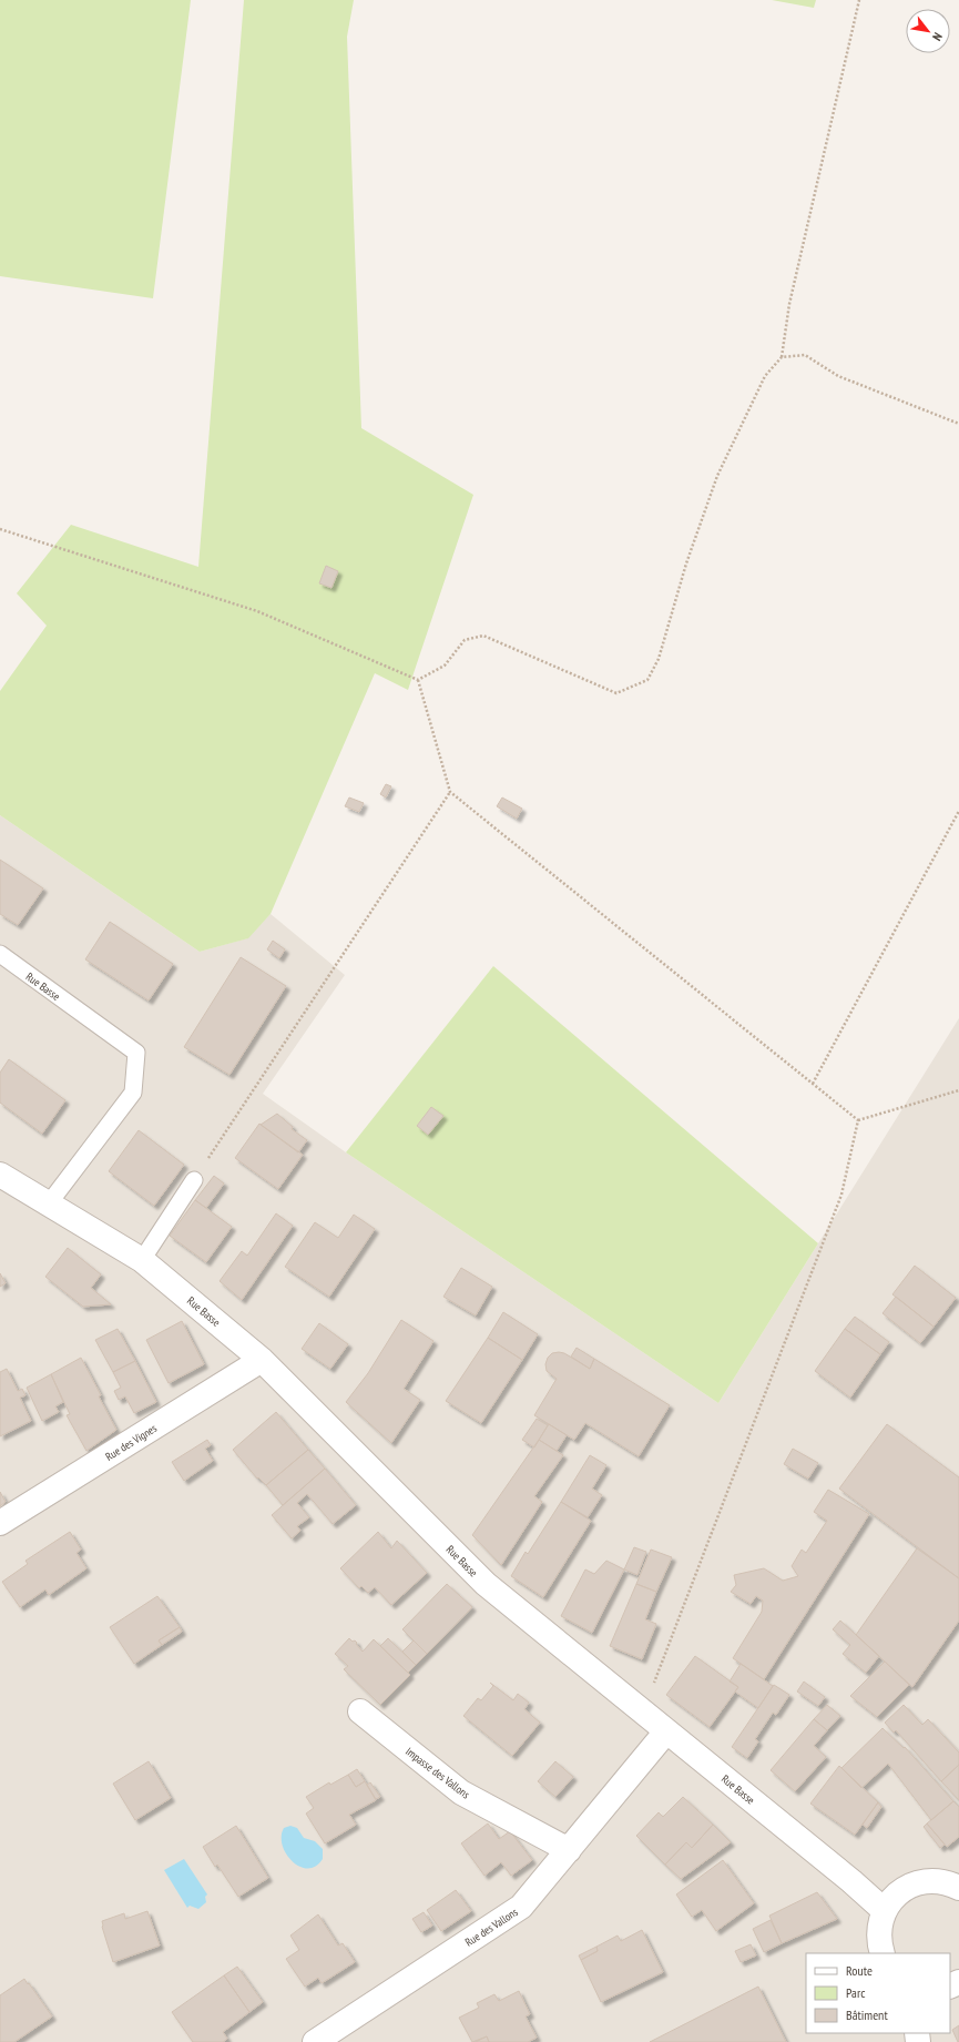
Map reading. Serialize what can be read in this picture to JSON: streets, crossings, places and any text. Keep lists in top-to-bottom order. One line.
{"streets":{"street":["Rue Basse","Rue des Vignes","Impasse des Vallons","Rue des Vallons"]},"crossings":[["Rue Basse","Rue des Vignes"],["Rue Basse","Rue des Vallons"],["Impasse des Vallons","Rue des Vallons"]],"legend":["Route","Parc","Bâtiment"],"north":"bottom right"}
